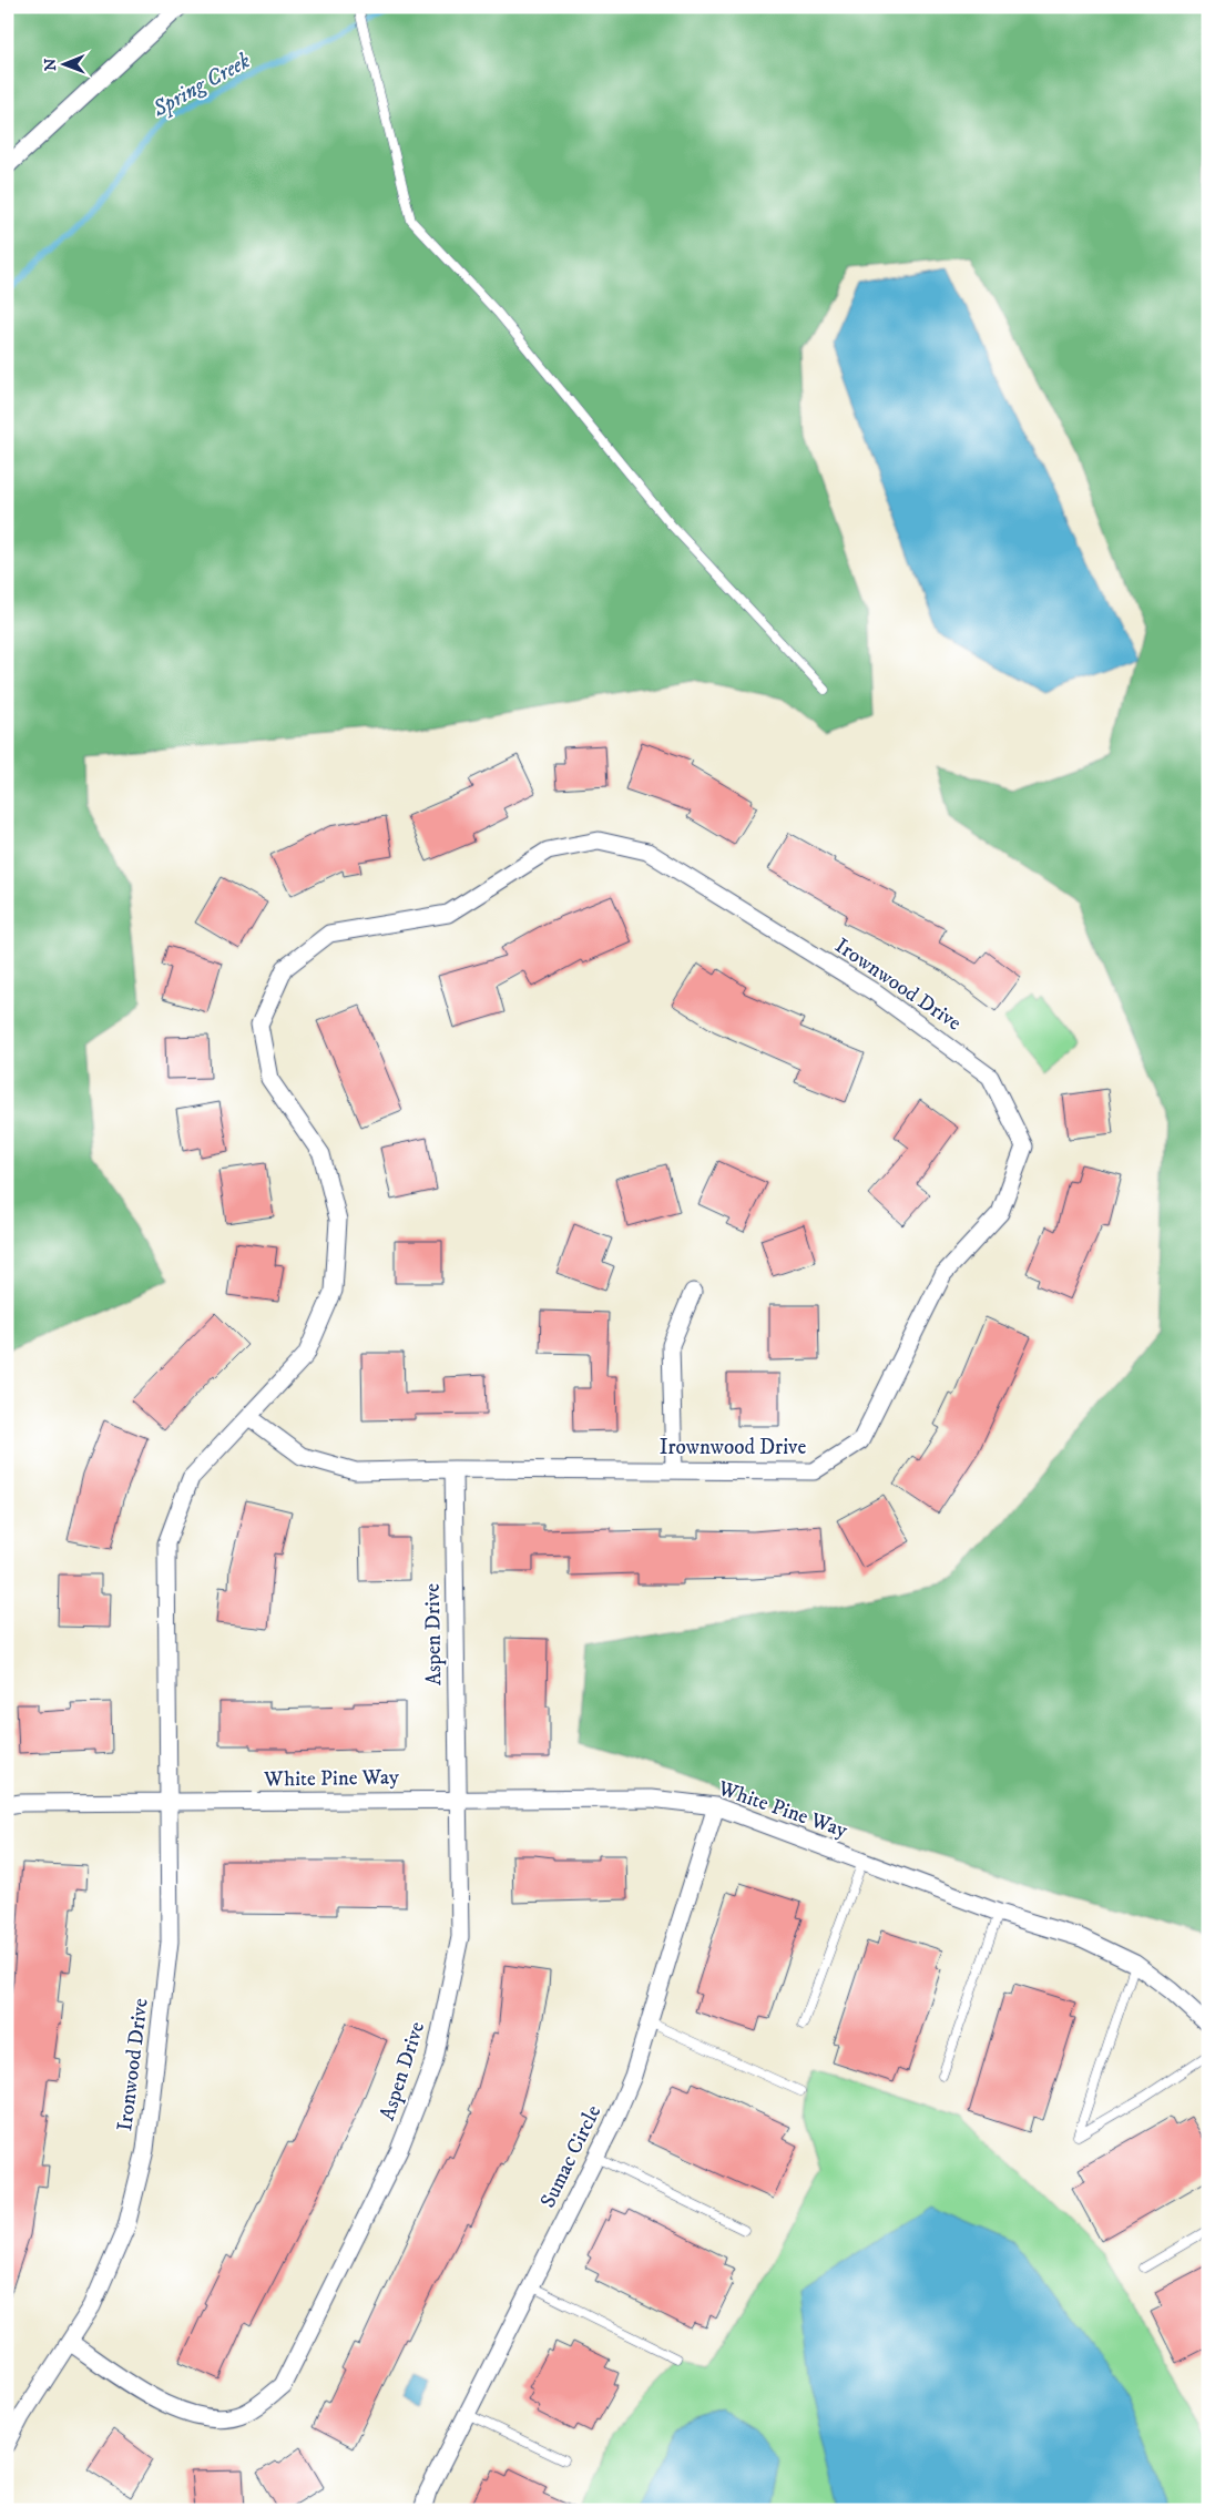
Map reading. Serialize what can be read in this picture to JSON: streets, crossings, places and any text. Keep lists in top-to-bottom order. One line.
{"streets":{"street":["Irownwood Drive","Aspen Drive","White Pine Way","Ironwood Drive","Sumac Circle"]},"crossings":[["Irownwood Drive","Aspen Drive"],["Irownwood Drive","Ironwood Drive"],["Aspen Drive","White Pine Way"],["Aspen Drive","Ironwood Drive"],["White Pine Way","Ironwood Drive"],["White Pine Way","Sumac Circle"]],"water":["Spring Creek"],"north":"left"}
